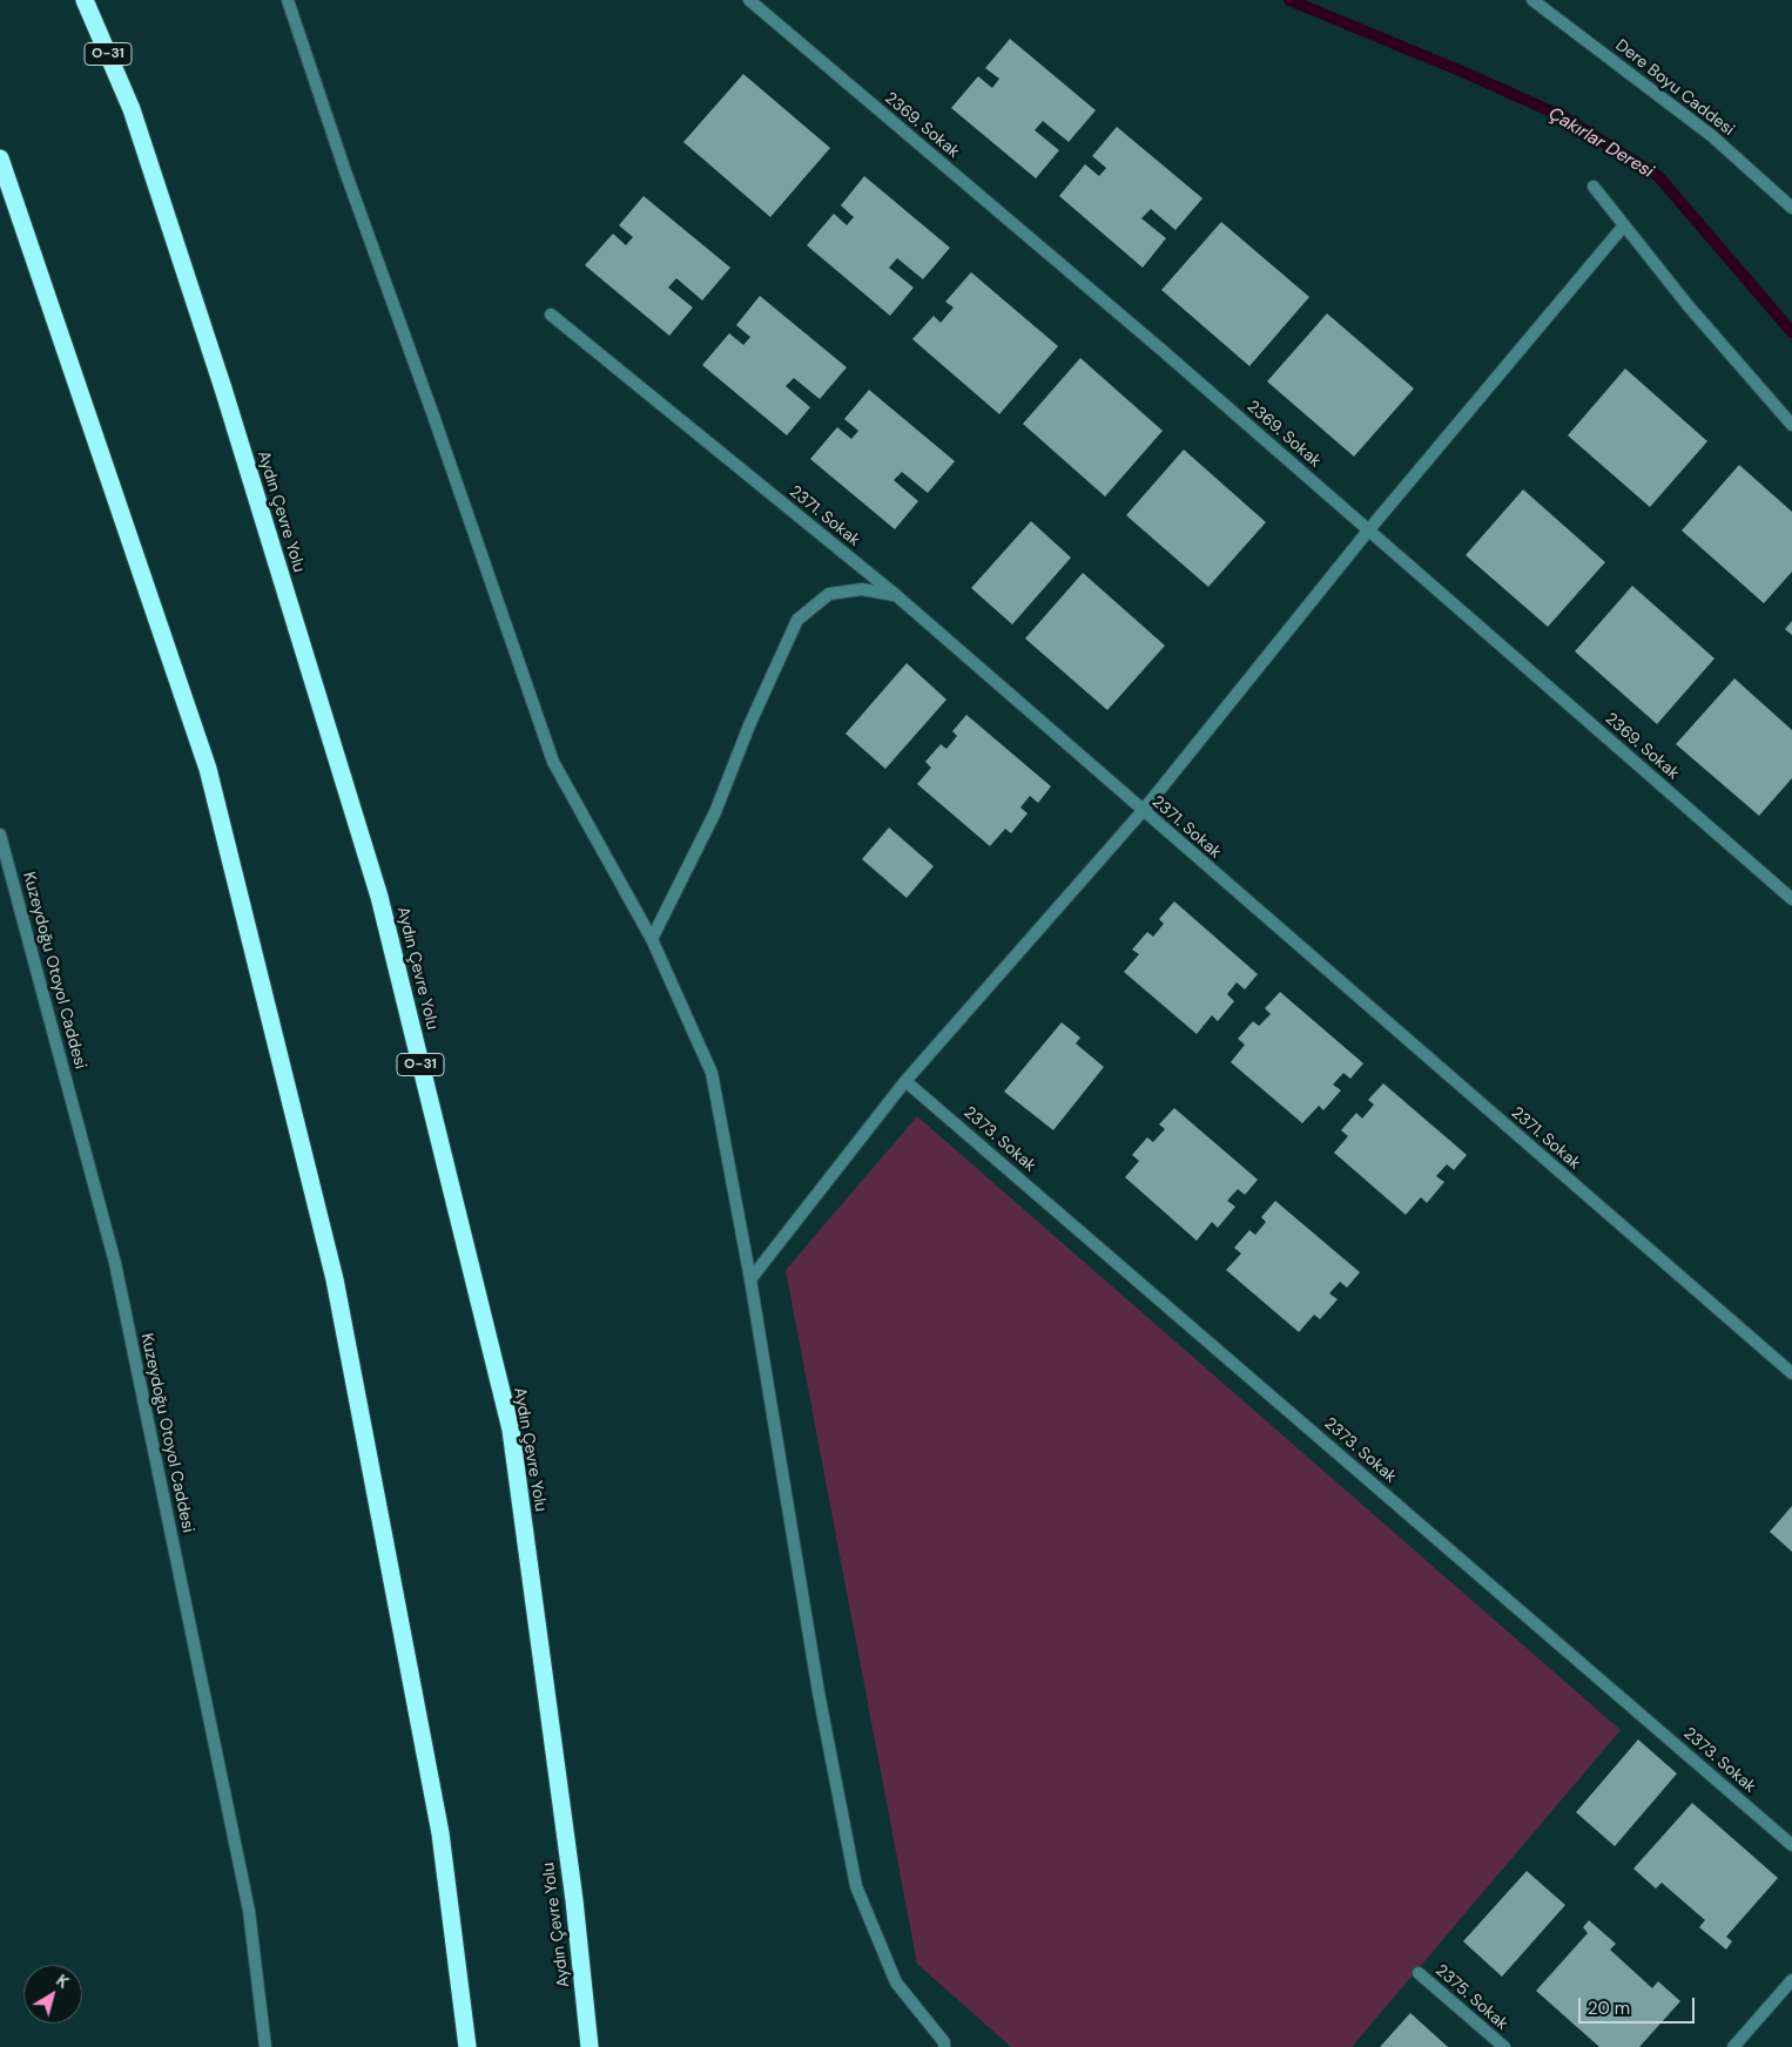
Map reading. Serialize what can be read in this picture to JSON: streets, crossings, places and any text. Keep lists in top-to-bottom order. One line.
{"streets":{"highway":["O-31","Aydın Çevre Yolu"],"street":["Dere Boyu Caddesi","2369. Sokak","2371. Sokak","Kuzeydoğu Otoyol Caddesi","2373. Sokak","2375. Sokak"]},"water":["Çakırlar Deresi"],"scale_bar":"20 m","north":"top right"}
